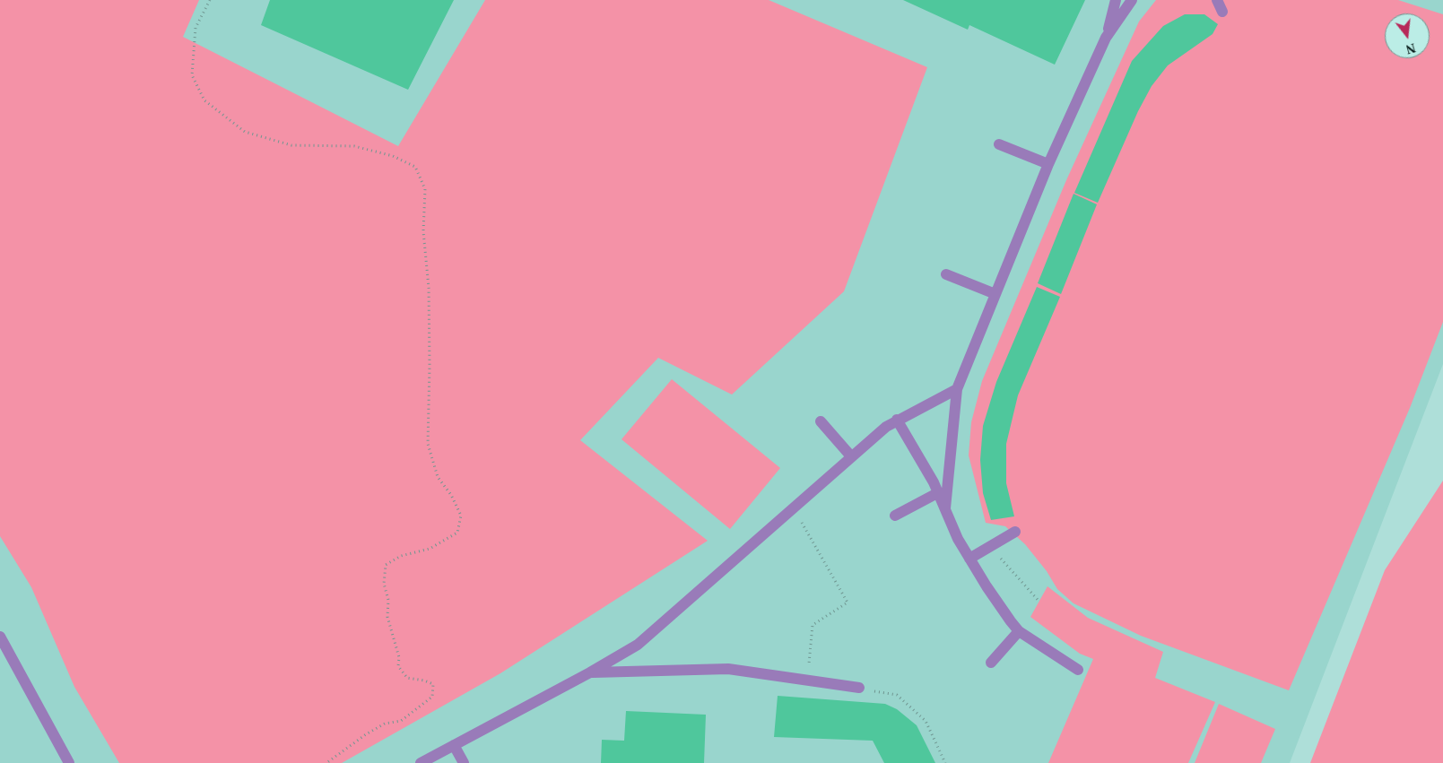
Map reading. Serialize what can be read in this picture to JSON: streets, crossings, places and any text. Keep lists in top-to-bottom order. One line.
{"north":"bottom"}
